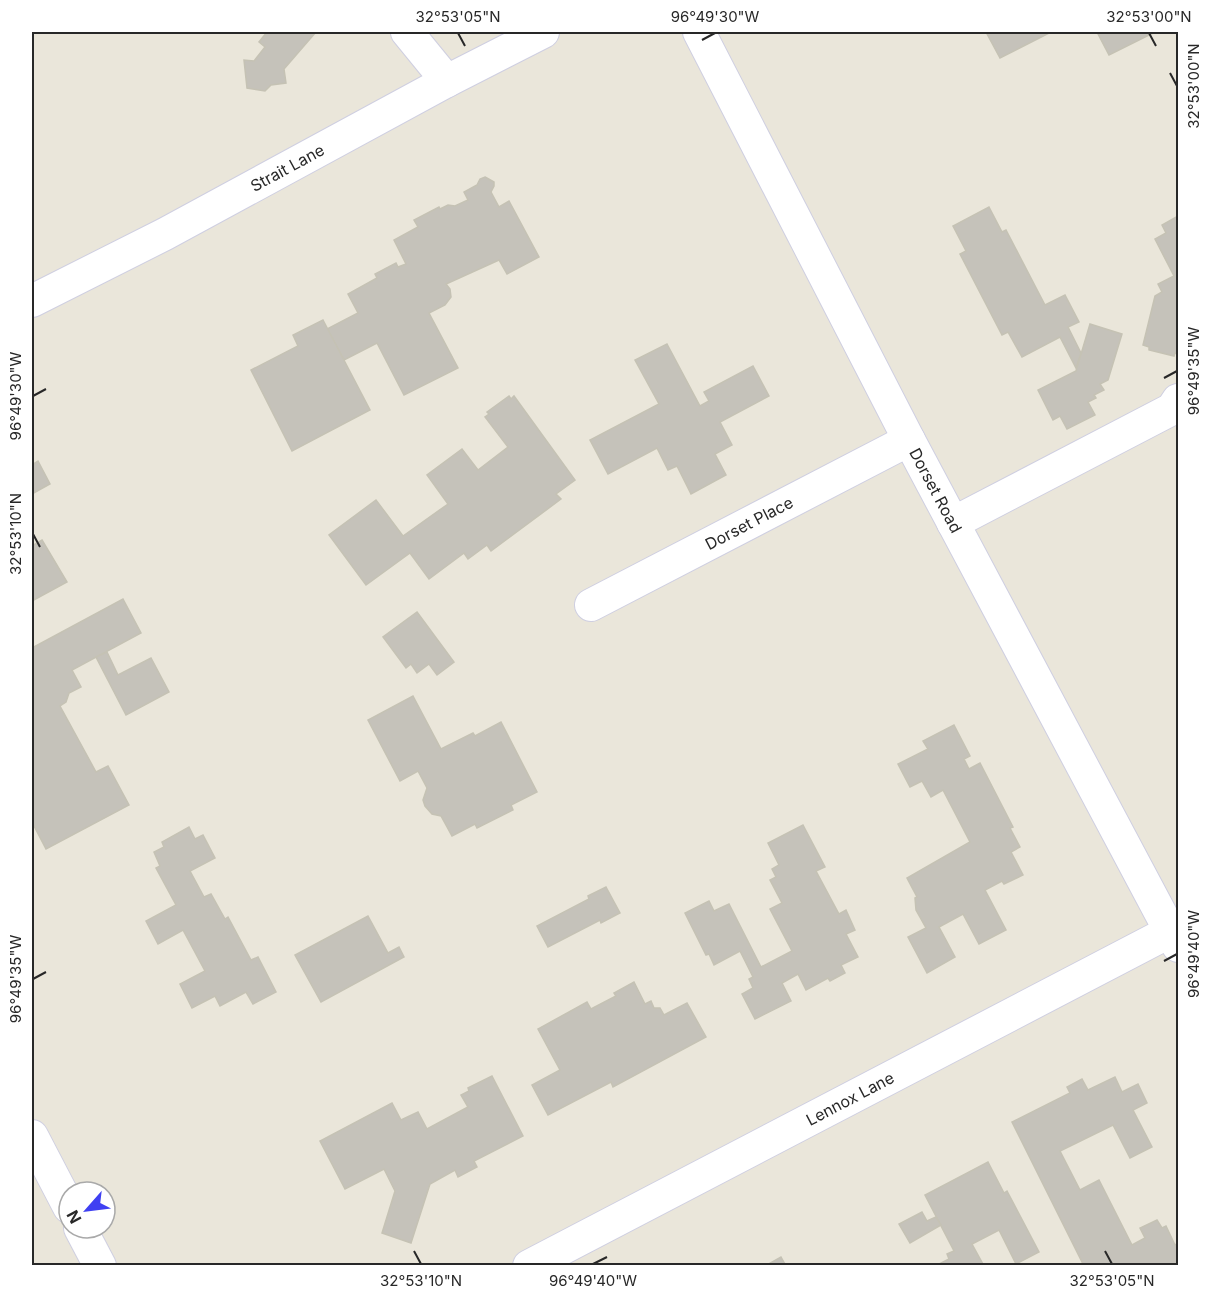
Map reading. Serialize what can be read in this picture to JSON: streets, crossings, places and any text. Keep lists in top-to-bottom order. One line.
{"streets":{"street":["Strait Lane","Dorset Road","Dorset Place","Lennox Lane"]},"crossings":[["Dorset Road","Dorset Place"],["Dorset Road","Lennox Lane"]],"north":"bottom left","coordinates":["32°53'05\"N","96°49'30\"W","32°53'00\"N","96°49'35\"W","32°53'10\"N","96°49'40\"W"]}
